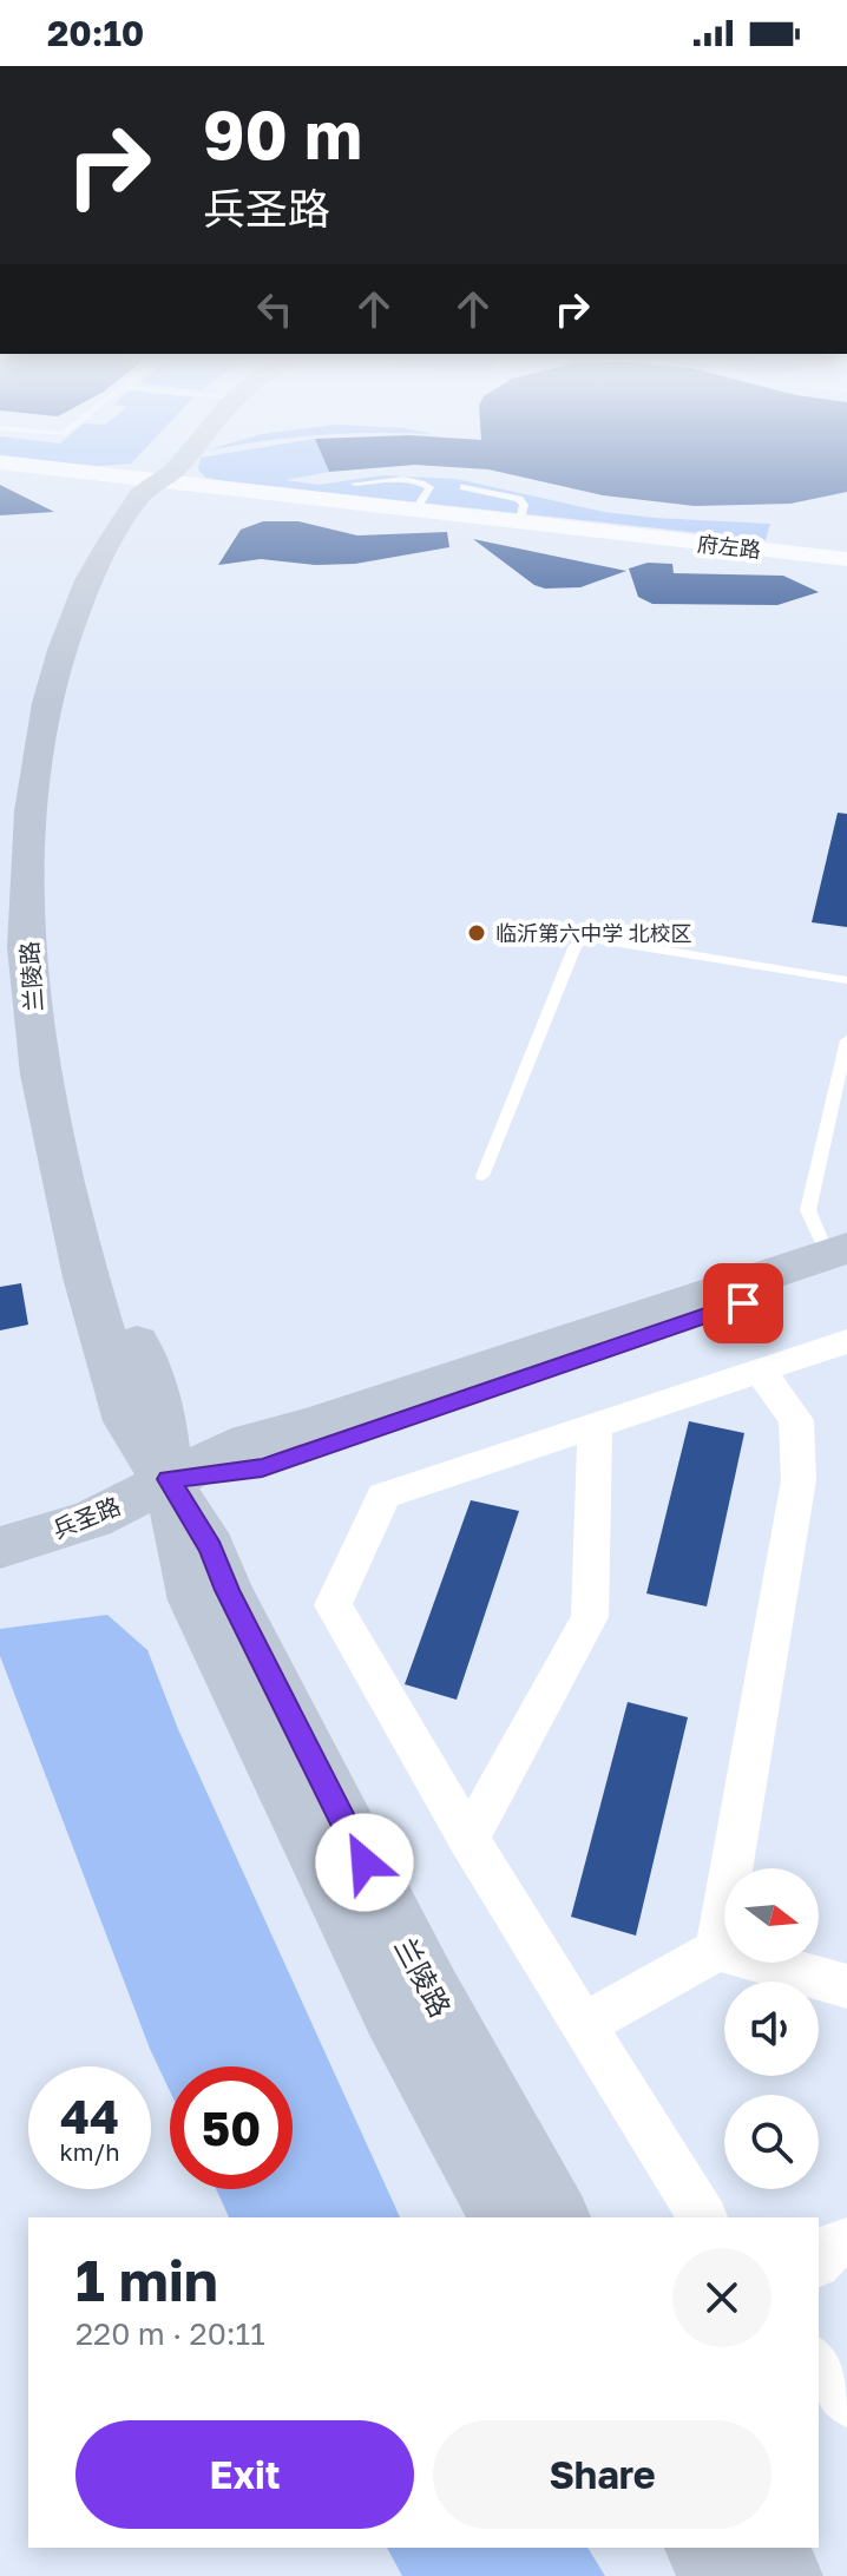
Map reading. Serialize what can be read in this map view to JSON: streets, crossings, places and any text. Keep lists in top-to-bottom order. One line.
{"streets":{"main road":["兰陵路","兵圣路"],"street":["府左路"]},"crossings":[["府左路","兰陵路"],["兰陵路","兵圣路"]],"places":["临沂第六中学 北校区"],"north":"right","page":{"status":"20:10","turn":["90 m","兵圣路"],"speed":"44 km/h","limit":"50","heading":["1 min","220 m · 20:11"],"buttons":["Exit","Share"]}}
